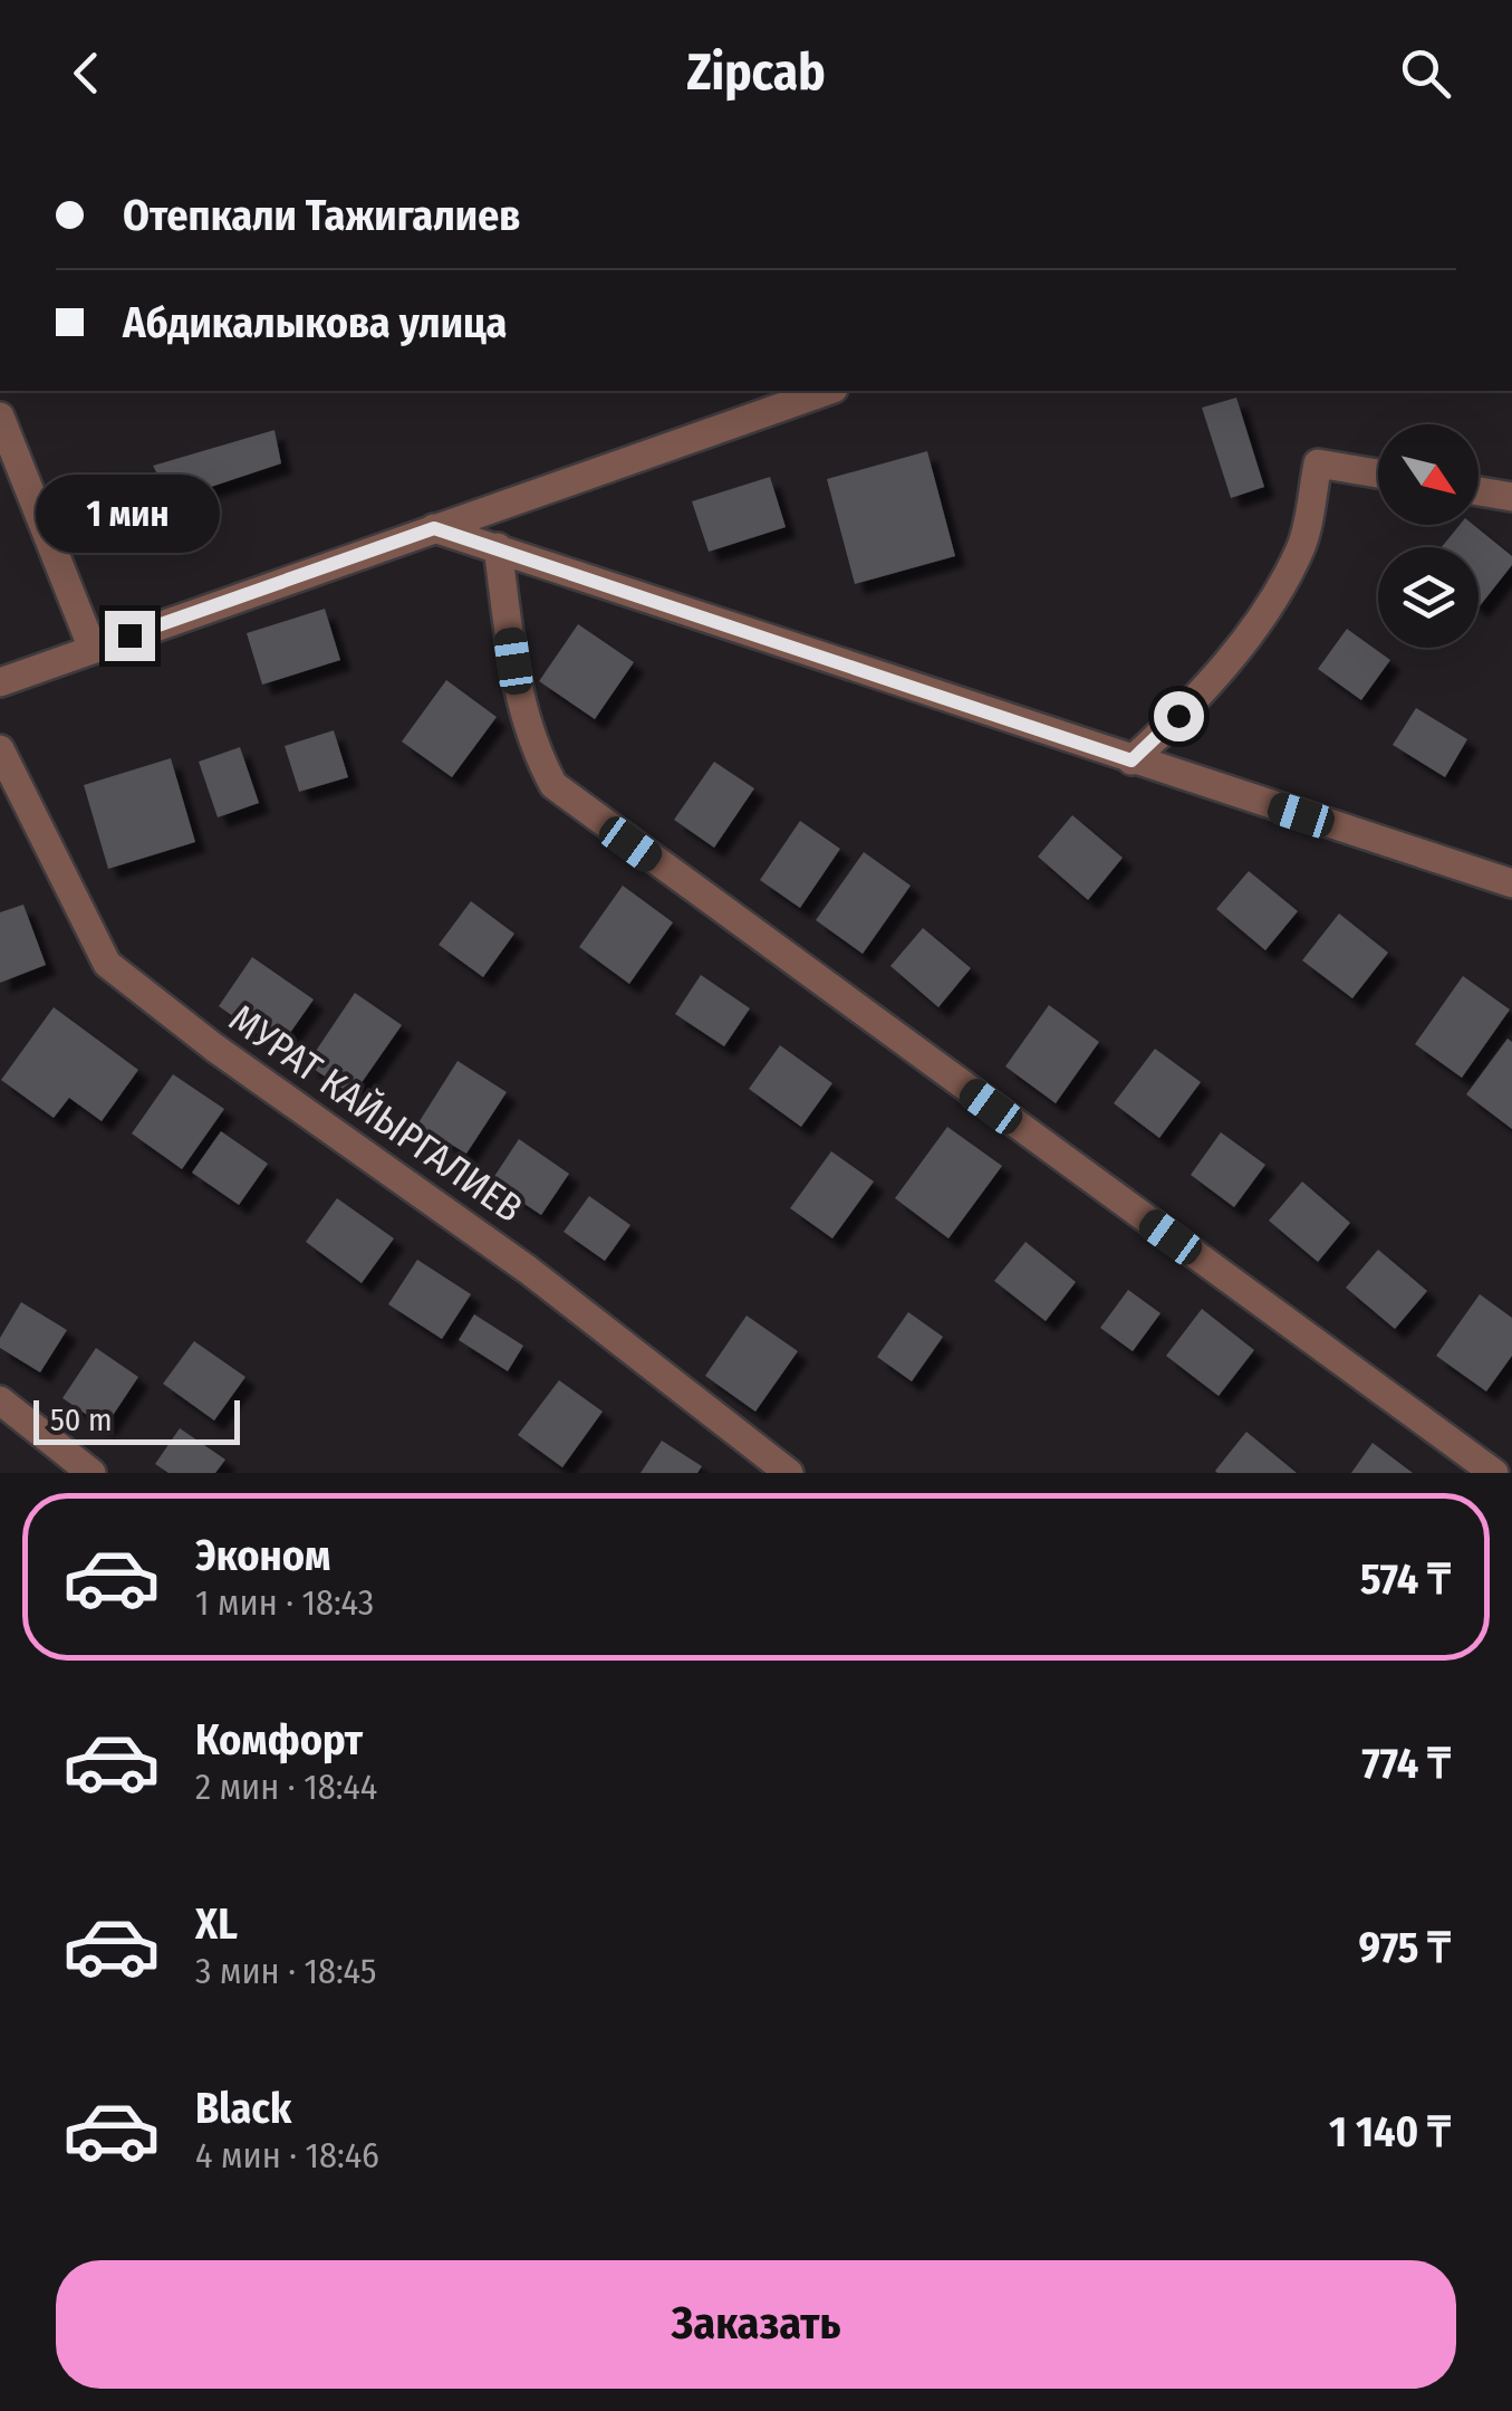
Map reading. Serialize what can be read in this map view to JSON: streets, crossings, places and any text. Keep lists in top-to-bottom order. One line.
{"streets":{"street":["МУРАТ КАЙЫРГАЛИЕВ"]},"scale_bar":"50 m","north":"bottom right","page":{"header":"Zipcab","banner":["Отепкали Тажигалиев","Абдикалыкова улица"],"bubble":"1 мин","scale":"50 m","list":[{"name":"Эконом","note":"1 мин · 18:43","value":"574 ₸"},{"name":"Комфорт","note":"2 мин · 18:44","value":"774 ₸"},{"name":"XL","note":"3 мин · 18:45","value":"975 ₸"},{"name":"Black","note":"4 мин · 18:46","value":"1 140 ₸"}],"buttons":"Заказать"}}
